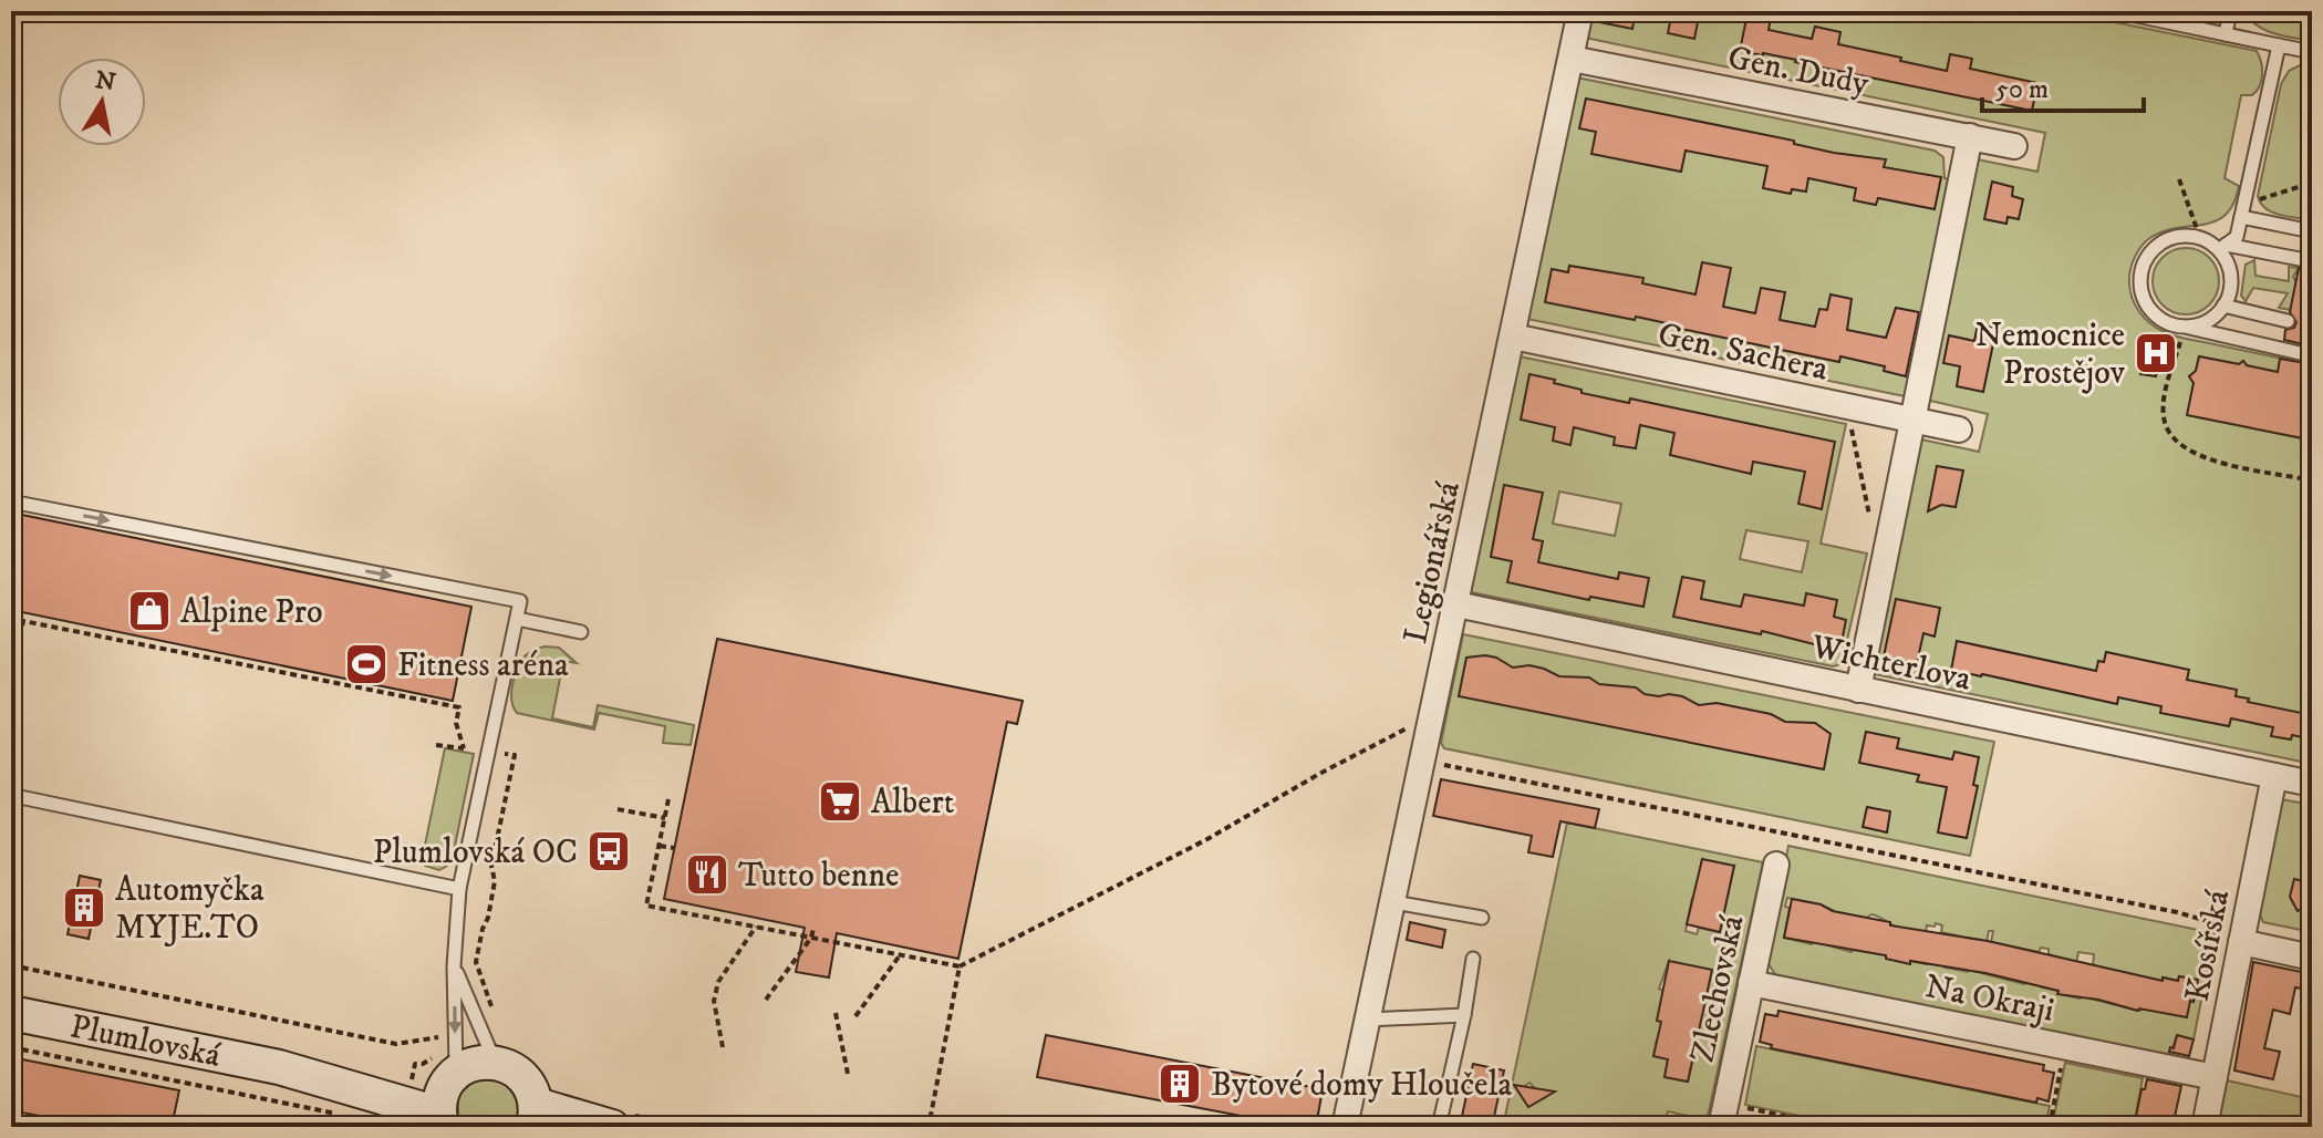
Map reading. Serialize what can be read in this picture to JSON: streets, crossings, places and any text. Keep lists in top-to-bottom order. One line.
{"streets":{"main road":["Plumlovská"],"street":["Gen. Dudy","Gen. Sachera","Legionářská","Wichterlova","Kosířská","Zlechovská","Na Okraji"]},"crossings":[["Gen. Dudy","Legionářská"],["Gen. Sachera","Legionářská"],["Legionářská","Wichterlova"],["Wichterlova","Kosířská"],["Kosířská","Na Okraji"],["Zlechovská","Na Okraji"]],"places":{"hospital":["Nemocnice Prostějov"],"shop":["Alpine Pro"],"sports":["Fitness aréna"],"supermarket":["Albert"],"bus stop":["Plumlovská OC"],"restaurant":["Tutto benne"],"building":["Automyčka MYJE.TO","Bytové domy Hloučela"]},"scale_bar":"50 m","north":"top"}
